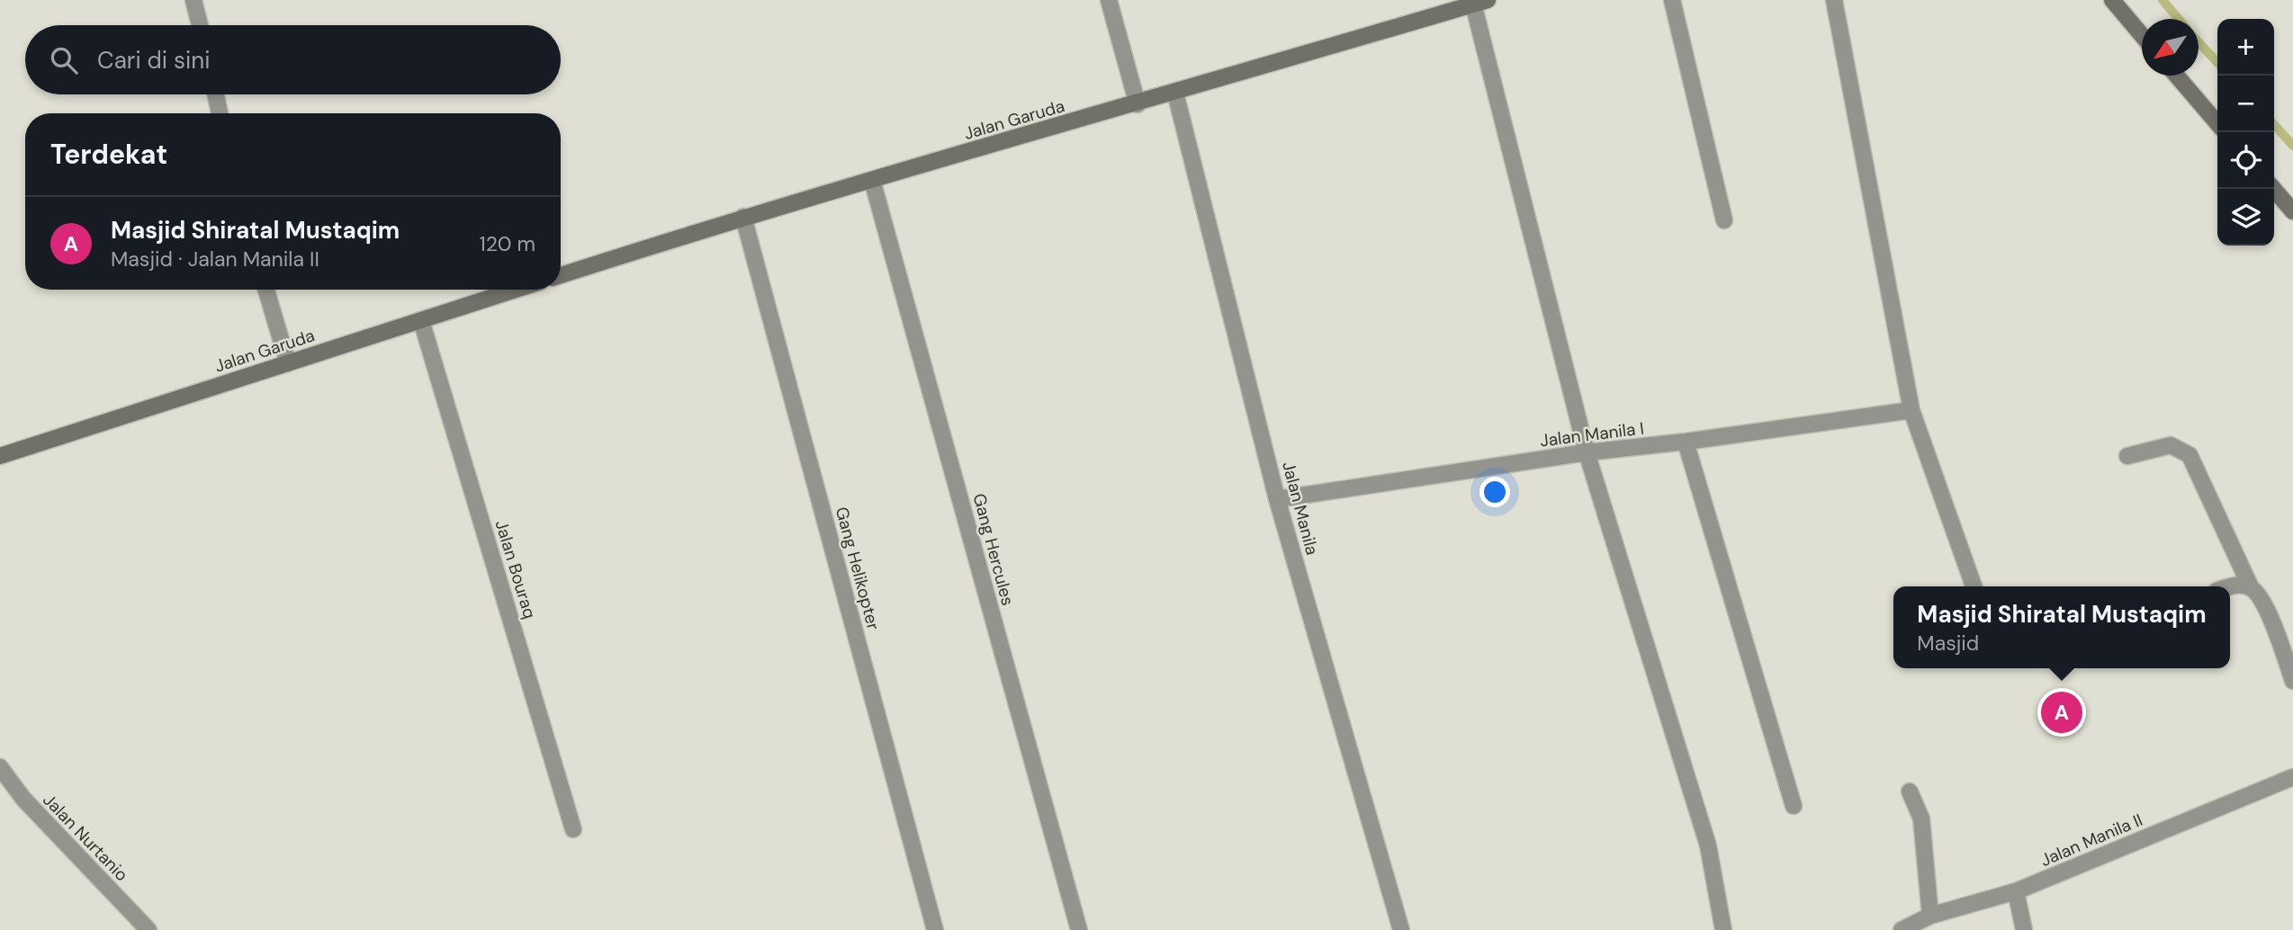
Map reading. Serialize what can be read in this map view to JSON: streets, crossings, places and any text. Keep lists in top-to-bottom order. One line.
{"streets":{"street":["Jalan Garuda","Jalan Manila I","Jalan Manila","Gang Hercules","Gang Helikopter","Jalan Bouraq","Jalan Nurtanio","Jalan Manila II"]},"crossings":[["Jalan Garuda","Jalan Manila"],["Jalan Garuda","Gang Hercules"],["Jalan Garuda","Gang Helikopter"],["Jalan Garuda","Jalan Bouraq"],["Jalan Manila I","Jalan Manila"]],"north":"bottom left","page":{"map_buttons":["+","−"],"search":"Cari di sini","heading":"Terdekat","list":[{"mark":"A","name":"Masjid Shiratal Mustaqim","note":"Masjid · Jalan Manila II","value":"120 m"}],"popup":["Masjid Shiratal Mustaqim","Masjid"],"pins":"A"}}
